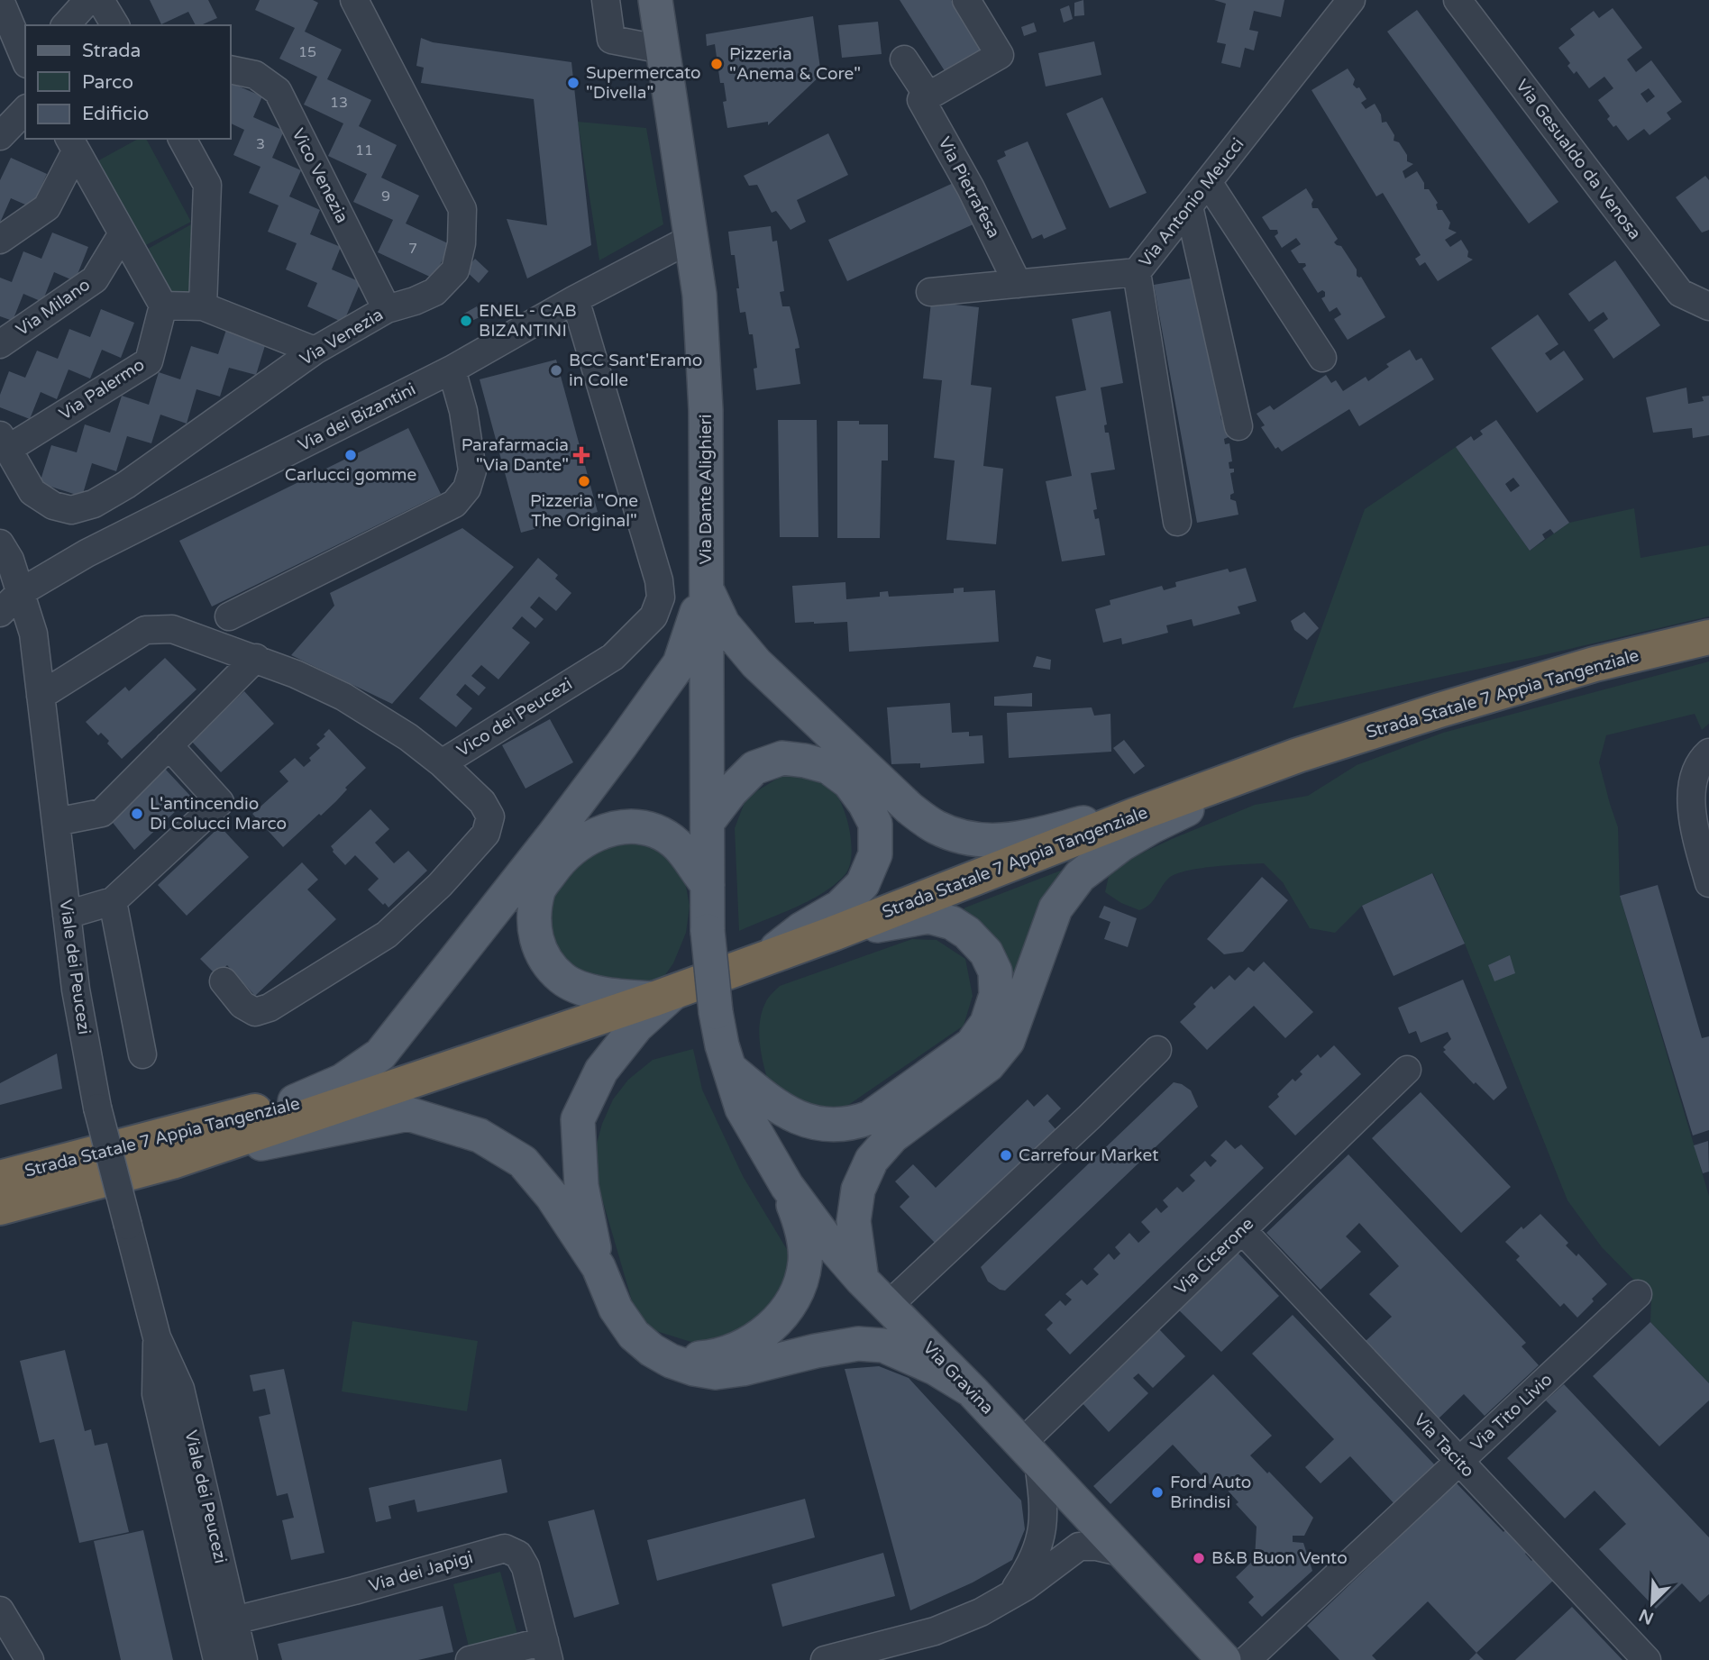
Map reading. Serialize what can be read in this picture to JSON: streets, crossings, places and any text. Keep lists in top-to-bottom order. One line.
{"streets":{"highway":["Strada Statale 7 Appia Tangenziale"],"main road":["Via Dante Alighieri","Via Gravina"],"street":["Via Gesualdo da Venosa","Vico Venezia","Via Pietrafesa","Via Antonio Meucci","Via Milano","Via Venezia","Via Palermo","Via dei Bizantini","Vico dei Peucezi","Viale dei Peucezi","Via Cicerone","Via Tito Livio","Via Tacito","Via dei Japigi"]},"crossings":[["Vico Venezia","Via Venezia"],["Via Pietrafesa","Via Antonio Meucci"],["Via Venezia","Via Palermo"],["Via dei Bizantini","Via Dante Alighieri"],["Via dei Bizantini","Vico dei Peucezi"],["Via dei Bizantini","Viale dei Peucezi"],["Via Dante Alighieri","Via Gravina"],["Vico dei Peucezi","Viale dei Peucezi"],["Viale dei Peucezi","Via dei Japigi"],["Via Cicerone","Via Gravina"],["Via Cicerone","Via Tacito"],["Via Tito Livio","Via Tacito"]],"places":{"other":["Pizzeria \"Anema & Core\"","Supermercato \"Divella\"","ENEL - CAB BIZANTINI","BCC Sant'Eramo in Colle","Carlucci gomme","Pizzeria \"One The Original\"","L'antincendio Di Colucci Marco","Carrefour Market","Ford Auto Brindisi","B&B Buon Vento"],"health":["Parafarmacia \"Via Dante\""]},"house_numbers":["15","13","3","11","9","7"],"legend":["Strada","Parco","Edificio"],"north":"bottom left"}
